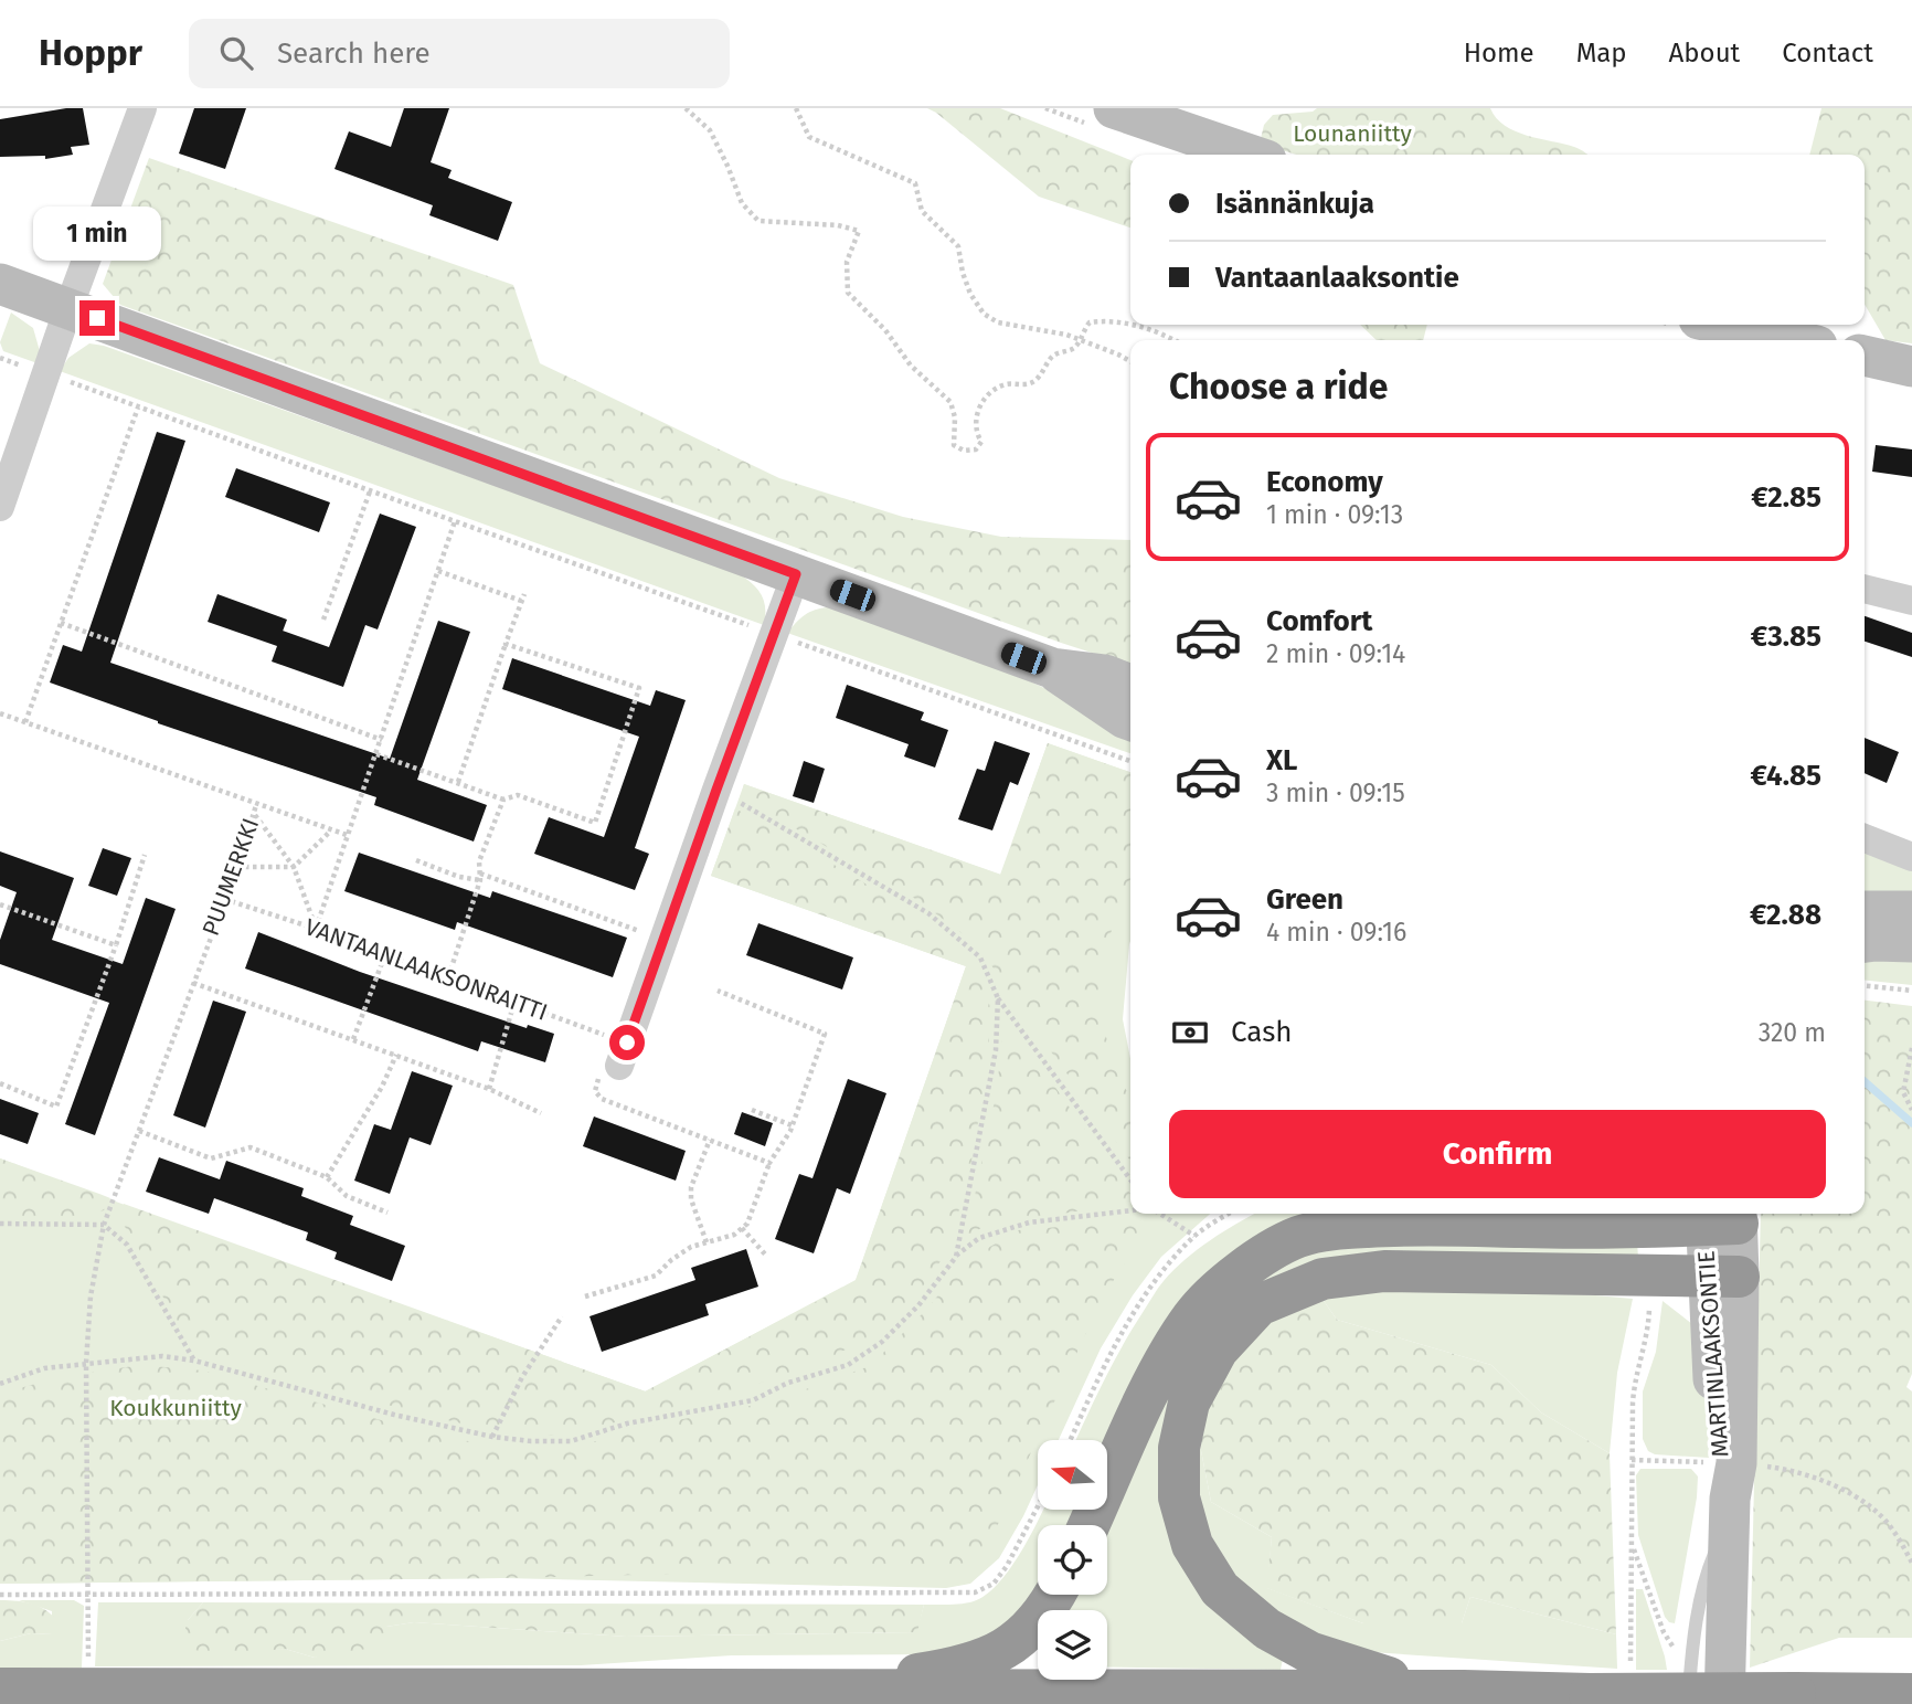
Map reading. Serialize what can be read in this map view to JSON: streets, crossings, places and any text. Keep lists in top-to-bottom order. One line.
{"streets":{"main road":["MARTINLAAKSONTIE"],"path":["PUUMERKKI","VANTAANLAAKSONRAITTI"]},"crossings":[["PUUMERKKI","VANTAANLAAKSONRAITTI"]],"parks":["Lounaniitty","Koukkuniitty"],"north":"left","page":{"header":"Hoppr","search":"Search here","nav":["Home","Map","About","Contact"],"banner":["Isännänkuja","Vantaanlaaksontie"],"bubble":"1 min","heading":"Choose a ride","list":[{"name":"Economy","note":"1 min · 09:13","value":"€2.85"},{"name":"Comfort","note":"2 min · 09:14","value":"€3.85"},{"name":"XL","note":"3 min · 09:15","value":"€4.85"},{"name":"Green","note":"4 min · 09:16","value":"€2.88"}],"pay":["Cash","320 m"],"buttons":"Confirm"}}
